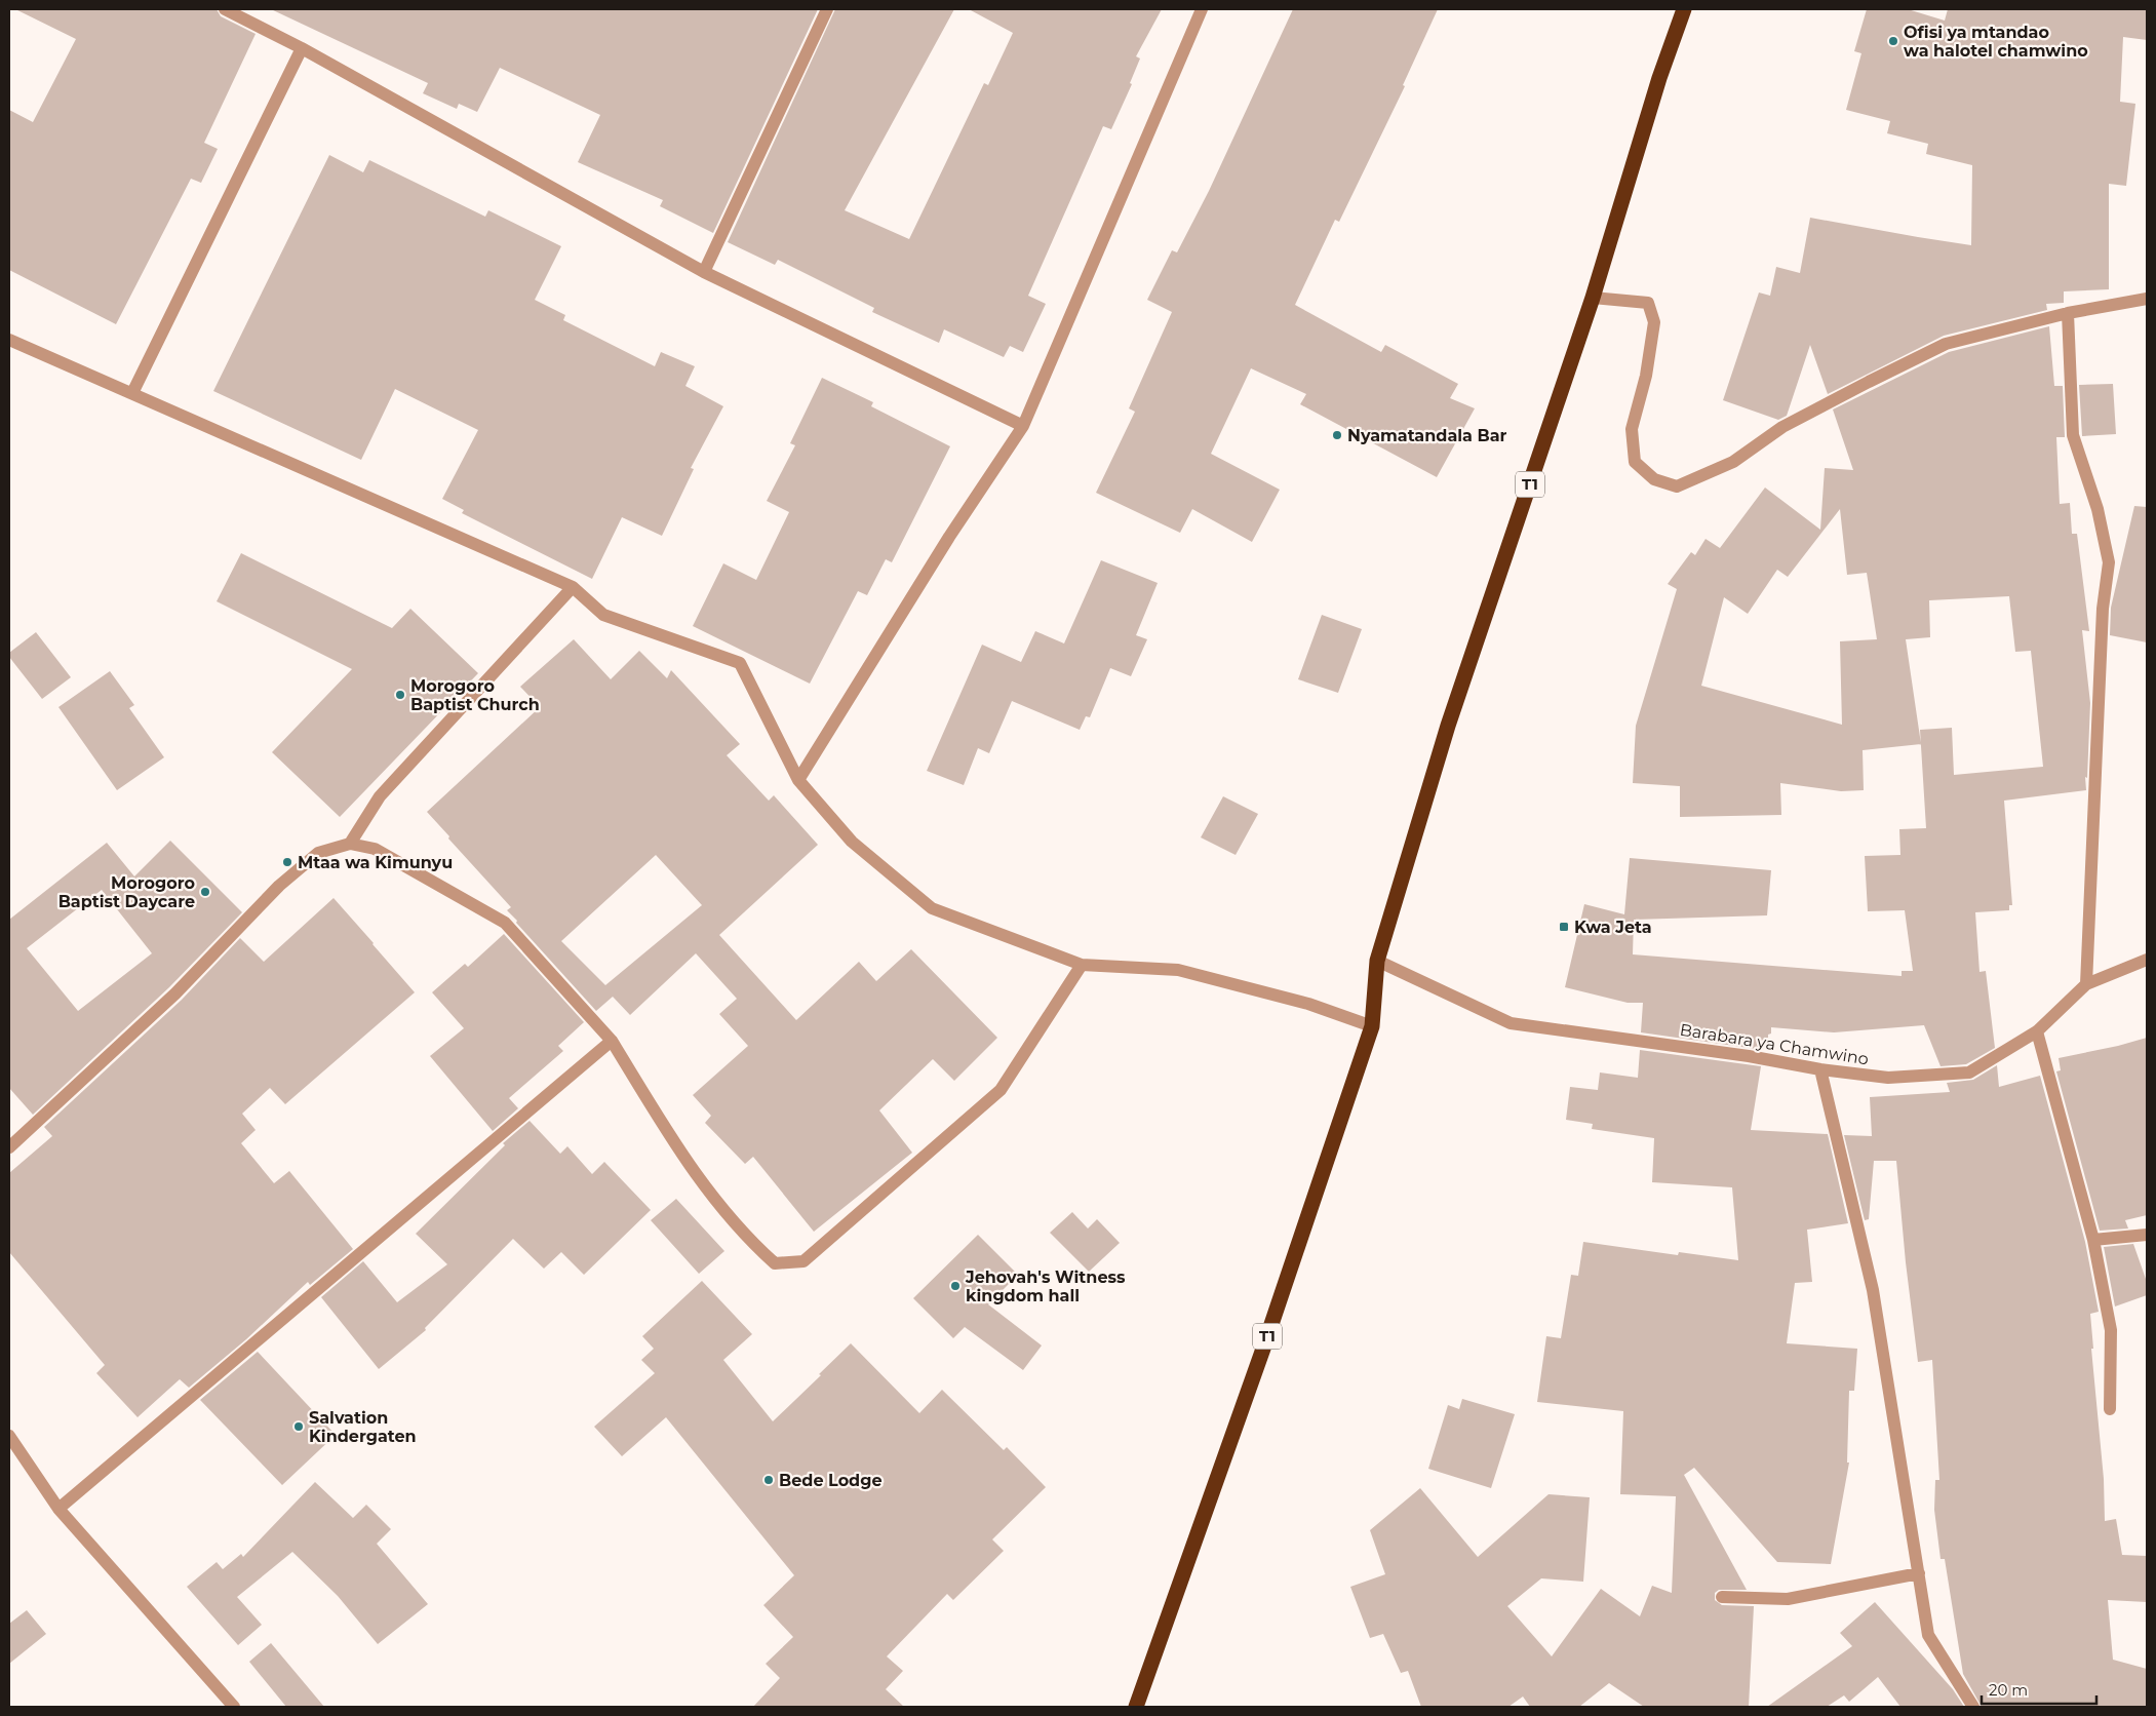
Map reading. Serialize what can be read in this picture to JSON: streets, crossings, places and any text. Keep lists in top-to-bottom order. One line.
{"streets":{"highway":["T1"],"street":["Barabara ya Chamwino"]},"crossings":[["T1","Barabara ya Chamwino"]],"places":{"other":["Ofisi ya mtandao wa halotel chamwino","Nyamatandala Bar","Morogoro Baptist Church","Mtaa wa Kimunyu","Morogoro Baptist Daycare","Jehovah's Witness kingdom hall","Salvation Kindergaten","Bede Lodge"],"transit":["Kwa Jeta"]},"scale_bar":"20 m"}
